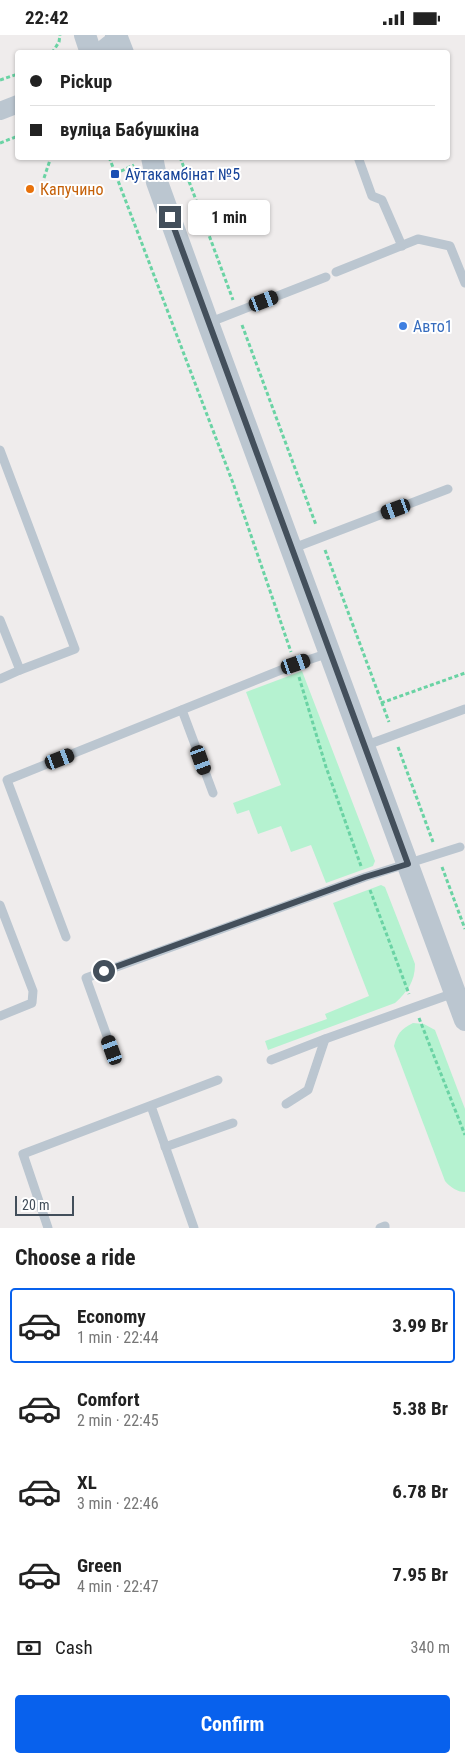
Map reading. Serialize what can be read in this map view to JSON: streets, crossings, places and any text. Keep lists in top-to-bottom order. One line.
{"places":{"transit":["Аўтакамбінат №5"],"other":["Капучино","Авто1"]},"scale_bar":"20 m","page":{"status":"22:42","banner":["Pickup","вуліца Бабушкіна"],"bubble":"1 min","scale":"20 m","heading":"Choose a ride","list":[{"name":"Economy","note":"1 min · 22:44","value":"3.99 Br"},{"name":"Comfort","note":"2 min · 22:45","value":"5.38 Br"},{"name":"XL","note":"3 min · 22:46","value":"6.78 Br"},{"name":"Green","note":"4 min · 22:47","value":"7.95 Br"}],"pay":["Cash","340 m"],"buttons":"Confirm"}}
